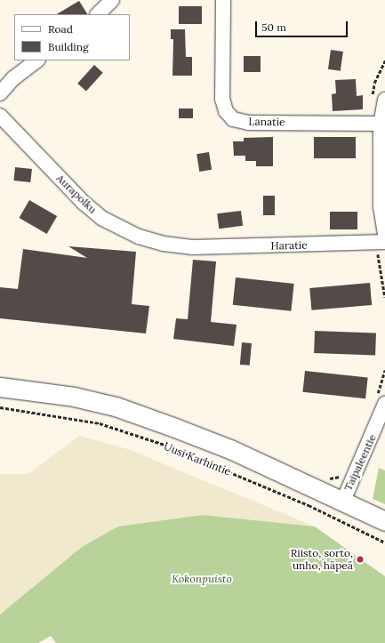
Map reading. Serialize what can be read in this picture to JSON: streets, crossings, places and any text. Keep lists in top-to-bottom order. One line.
{"streets":{"street":["Lanatie","Aurapolku","Haratie","Uusi Karhintie","Taipaleentie"]},"crossings":[["Aurapolku","Haratie"],["Uusi Karhintie","Taipaleentie"]],"parks":["Kokonpuisto"],"places":["Riisto, sorto, unho, häpeä"],"legend":["Road","Building"],"scale_bar":"50 m"}
